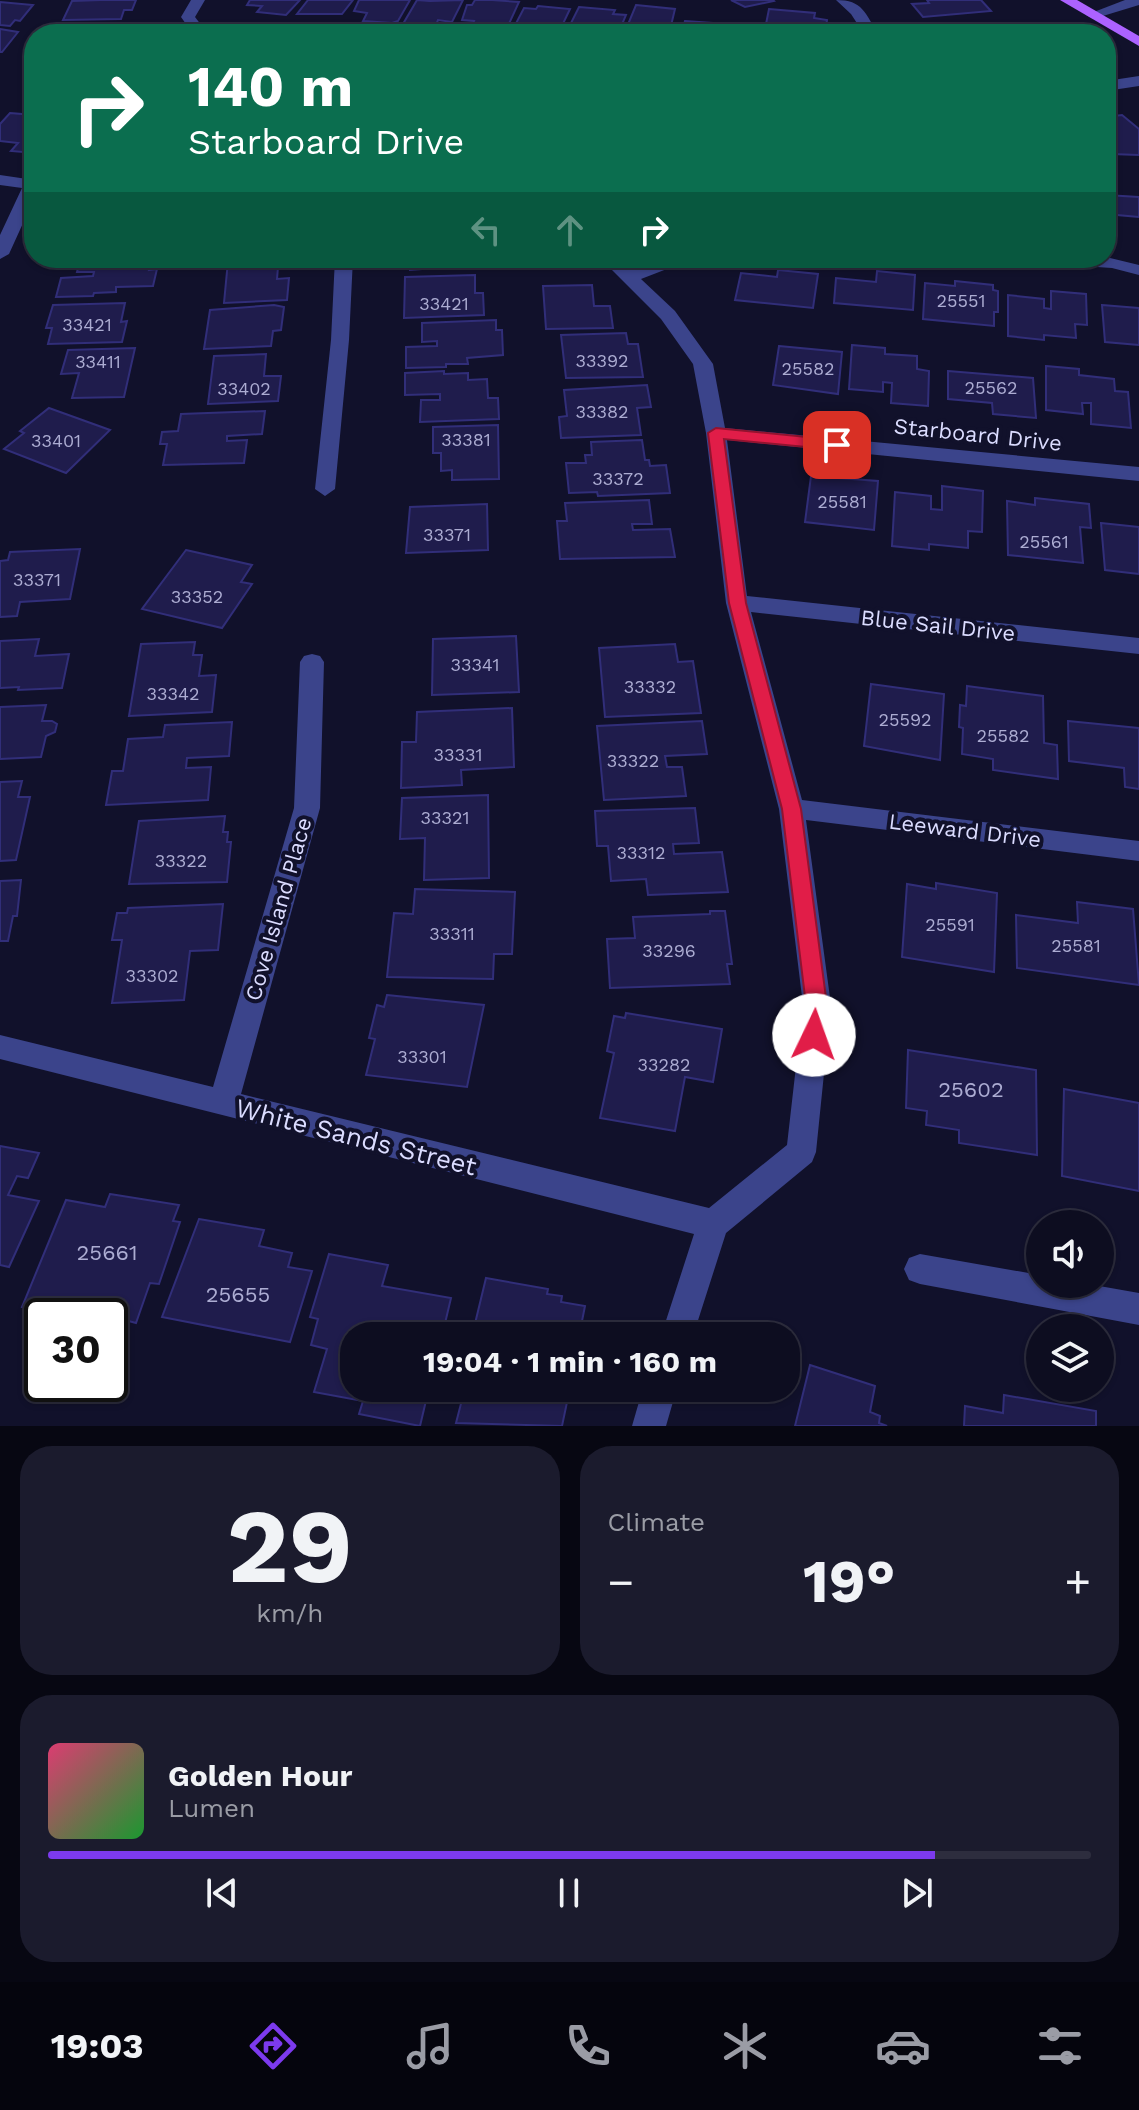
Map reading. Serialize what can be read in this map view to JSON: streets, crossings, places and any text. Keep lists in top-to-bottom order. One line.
{"streets":{"street":["Starboard Drive","Blue Sail Drive","Leeward Drive","Cove Island Place","White Sands Street"]},"crossings":[["Cove Island Place","White Sands Street"]],"house_numbers":["25551","33421","33421","33392","33411","25582","25562","33402","33382","33381","33401","33372","25581","33371","25561","33371","33352","33341","33332","33342","25592","25582","33331","33322","33321","33312","33322","25591","33311","25581","33296","33302","33301","33282","25602","25661","25655"],"page":{"turn":["140 m","Starboard Drive"],"limit":"30","trip":"19:04 · 1 min · 160 m","tile":[["29","km/h"],"Climate"],"heat":["−","19°","+"],"song":["Golden Hour","Lumen"],"tabs":"19:03"}}
